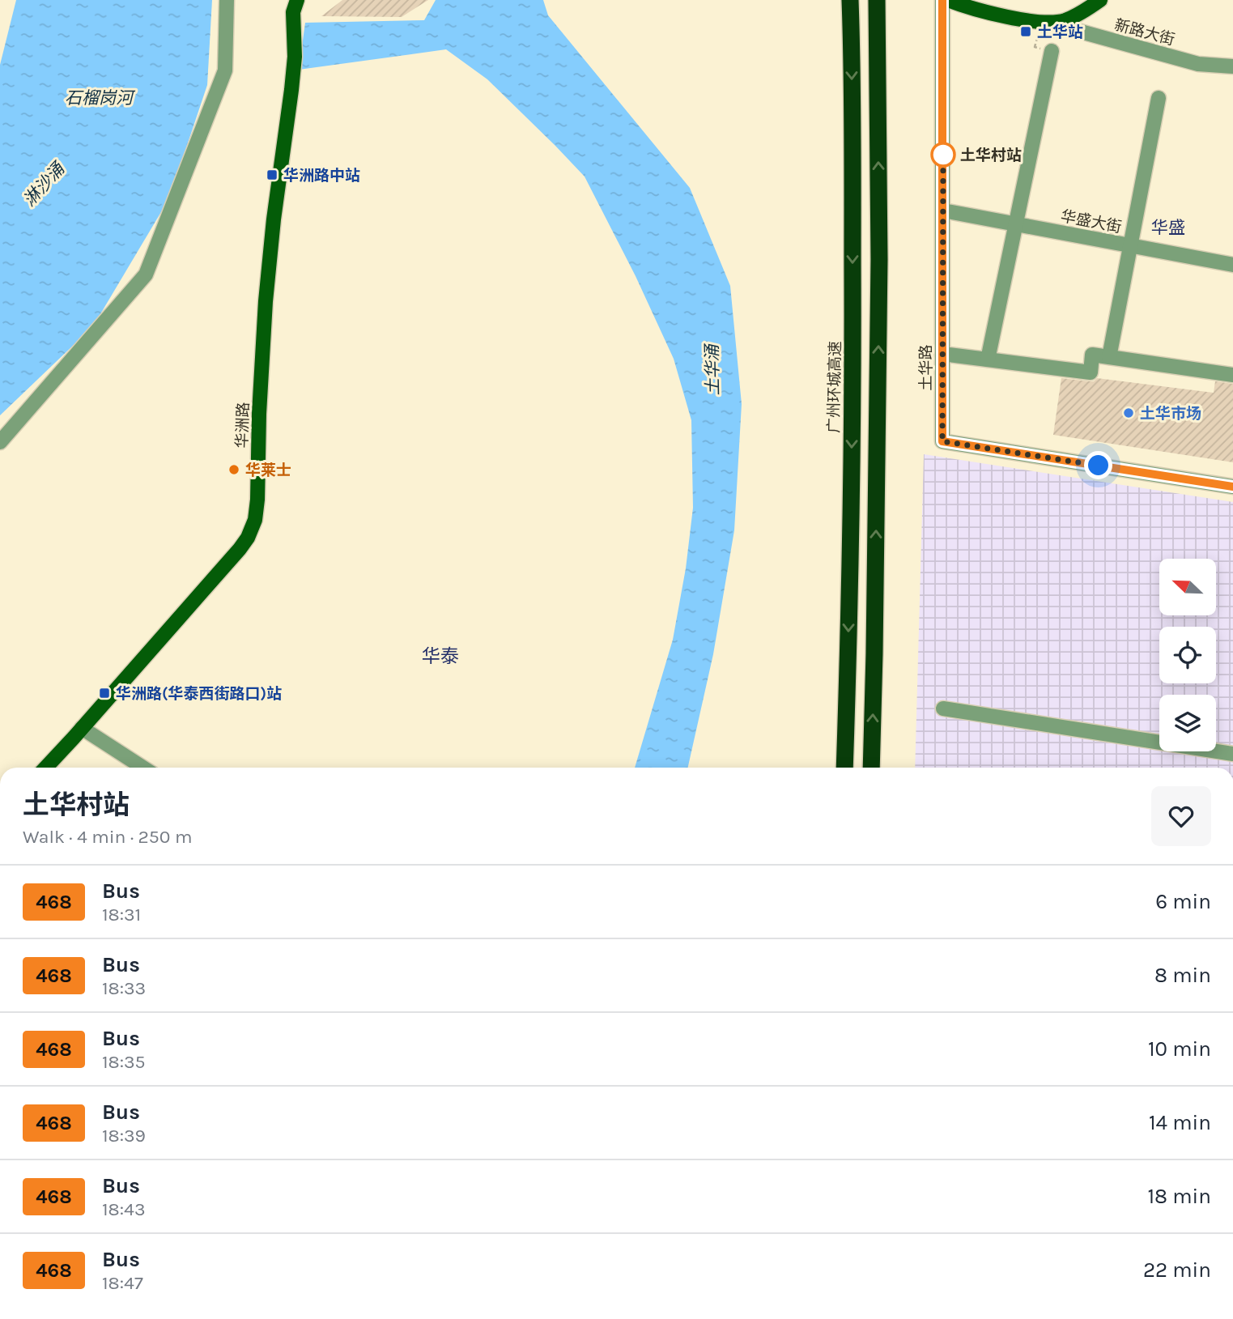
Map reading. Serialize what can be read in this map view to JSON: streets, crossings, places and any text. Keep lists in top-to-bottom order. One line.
{"streets":{"highway":["广州环城高速"],"main road":["华洲路"],"street":["新路大街","华盛大街","土华路"]},"crossings":[["华盛大街","土华路"]],"districts":["华盛","华泰"],"water":["石榴岗河","淋沙涌","土华涌"],"places":{"transit":["土华站","华洲路中站","华洲路(华泰西街路口)站"],"other":["土华村站","土华市场","华莱士"]},"lines":["bus line 468"],"north":"top left","page":{"heading":["土华村站","Walk · 4 min · 250 m"],"list":[{"mark":"468","name":"Bus","note":"18:31","value":"6 min"},{"mark":"468","name":"Bus","note":"18:33","value":"8 min"},{"mark":"468","name":"Bus","note":"18:35","value":"10 min"},{"mark":"468","name":"Bus","note":"18:39","value":"14 min"},{"mark":"468","name":"Bus","note":"18:43","value":"18 min"},{"mark":"468","name":"Bus","note":"18:47","value":"22 min"}]}}
